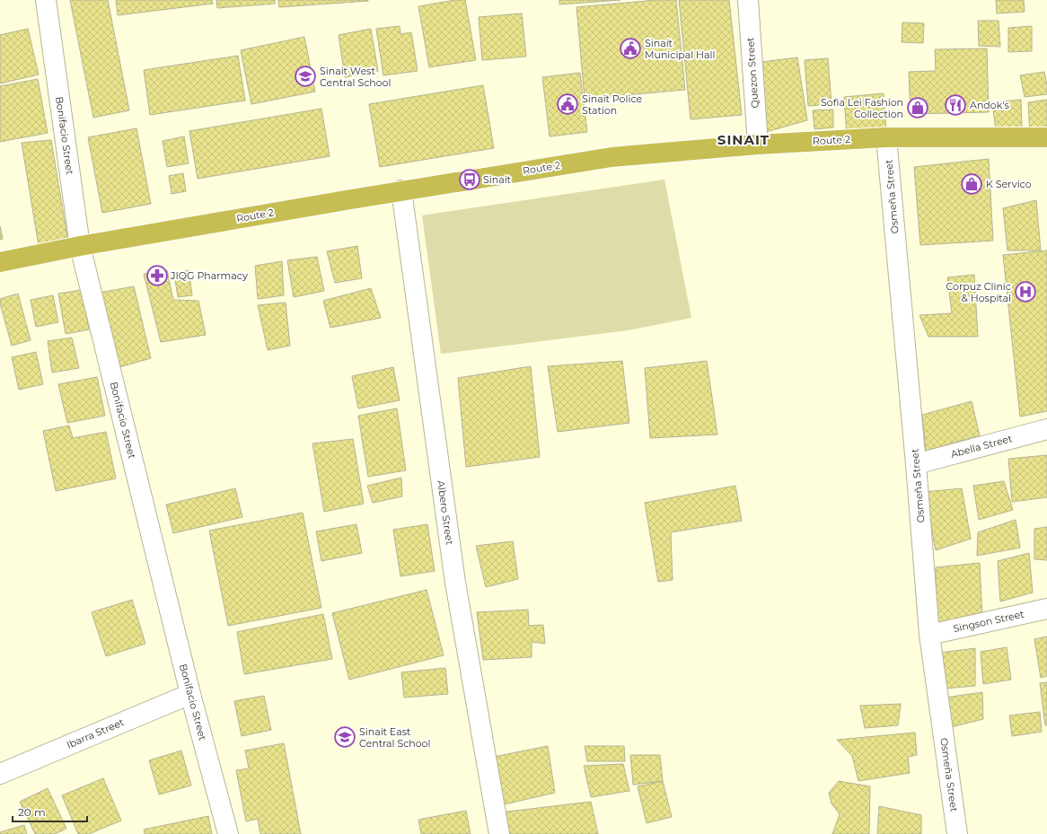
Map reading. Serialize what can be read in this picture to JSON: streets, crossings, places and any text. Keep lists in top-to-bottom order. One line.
{"streets":{"highway":["Route 2"],"street":["Quezon Street","Bonifacio Street","Osmeña Street","Abella Street","Albero Street","Singson Street","Ibarra Street"]},"crossings":[["Quezon Street","Route 2"],["Bonifacio Street","Route 2"],["Bonifacio Street","Ibarra Street"],["Route 2","Osmeña Street"],["Route 2","Albero Street"],["Osmeña Street","Abella Street"],["Osmeña Street","Singson Street"]],"districts":["SINAIT"],"places":{"public building":["Sinait Municipal Hall","Sinait Police Station"],"school or university":["Sinait West Central School","Sinait East Central School"],"restaurant":["Andok's"],"shop":["Sofia Lei Fashion Collection","K Servico"],"bus stop":["Sinait"],"pharmacy":["JIQG Pharmacy"],"hospital":["Corpuz Clinic & Hospital"]},"scale_bar":"20 m"}
